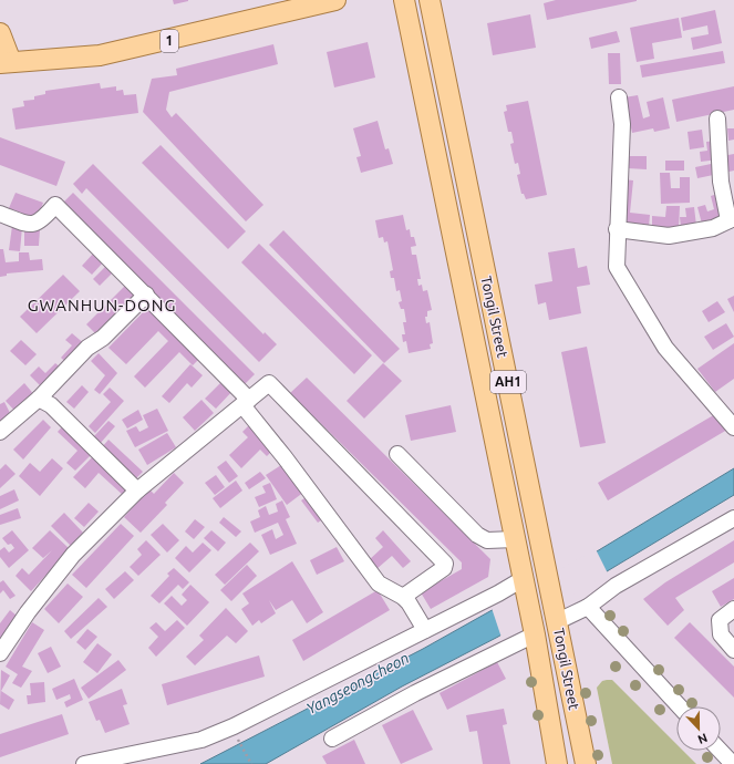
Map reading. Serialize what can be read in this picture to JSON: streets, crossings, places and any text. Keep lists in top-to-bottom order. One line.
{"streets":{"main road":["1","Tongil Street","AH1"]},"districts":["GWANHUN-DONG"],"water":["Yangseongcheon"],"north":"bottom"}
